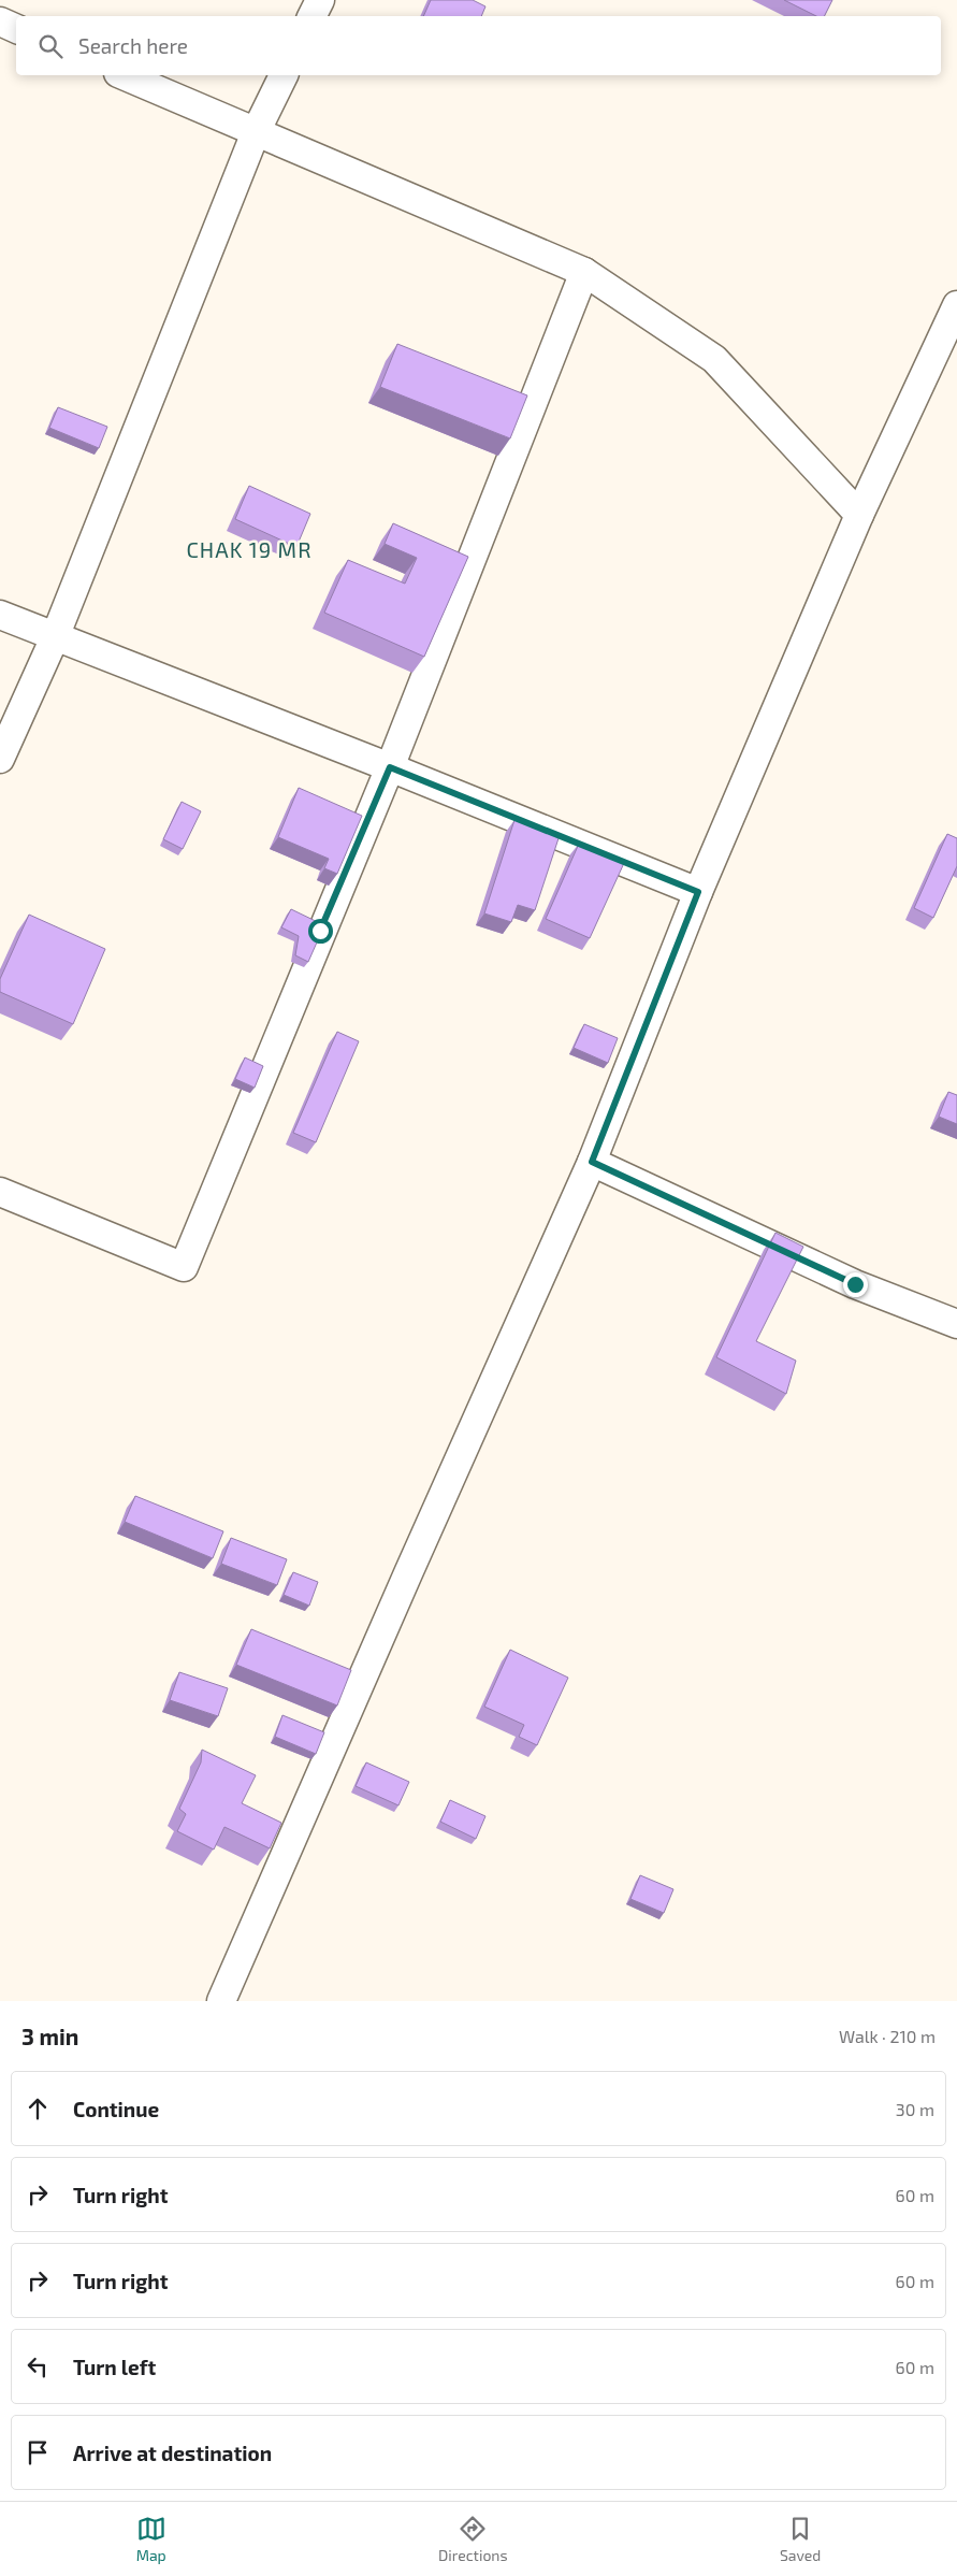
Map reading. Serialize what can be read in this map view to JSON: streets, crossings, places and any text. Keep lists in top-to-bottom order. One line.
{"districts":["CHAK 19 MR"],"page":{"search":"Search here","heading":["3 min","Walk · 210 m"],"list":[["Continue","30 m"],["Turn right","60 m"],["Turn right","60 m"],["Turn left","60 m"],"Arrive at destination"],"nav":["Map","Directions","Saved"]}}
